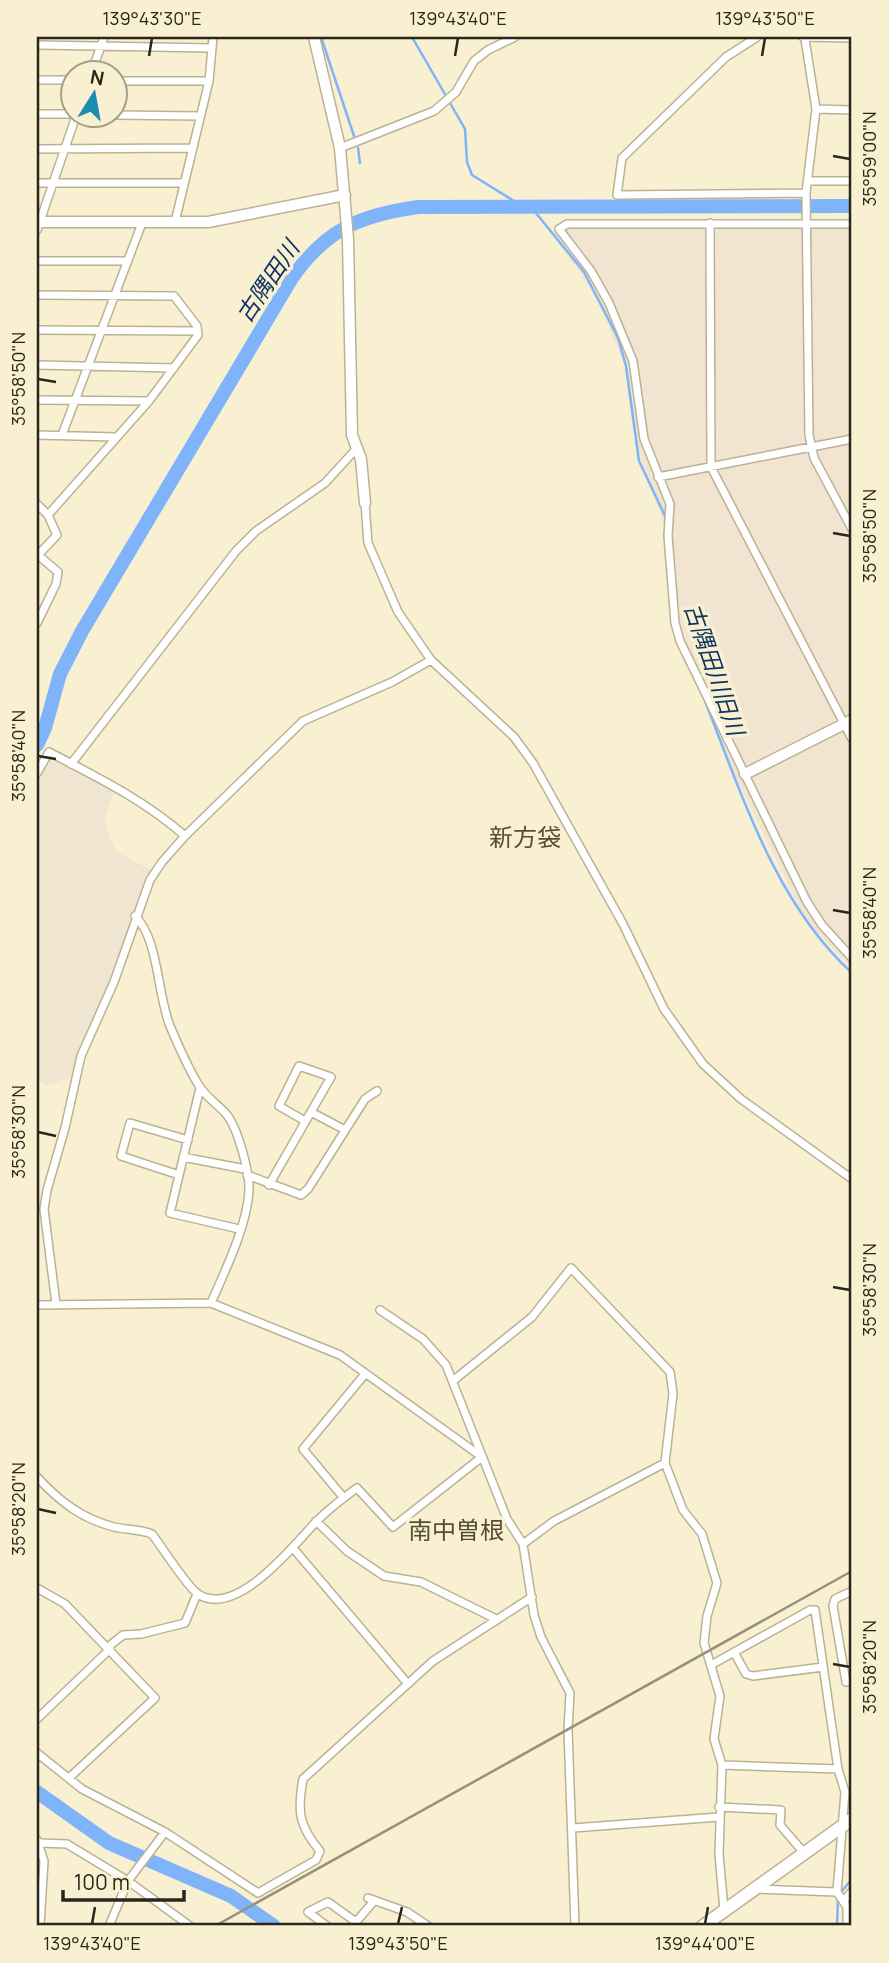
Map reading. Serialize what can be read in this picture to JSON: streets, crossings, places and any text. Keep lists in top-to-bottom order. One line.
{"districts":["新方袋","南中曽根"],"water":["古隅田川","古隅田川旧川"],"scale_bar":"100 m","north":"top","coordinates":["139°43'30\"E","139°43'40\"E","139°43'50\"E","35°59'00\"N","35°58'50\"N","35°58'40\"N","35°58'30\"N","35°58'20\"N","139°44'00\"E"]}
